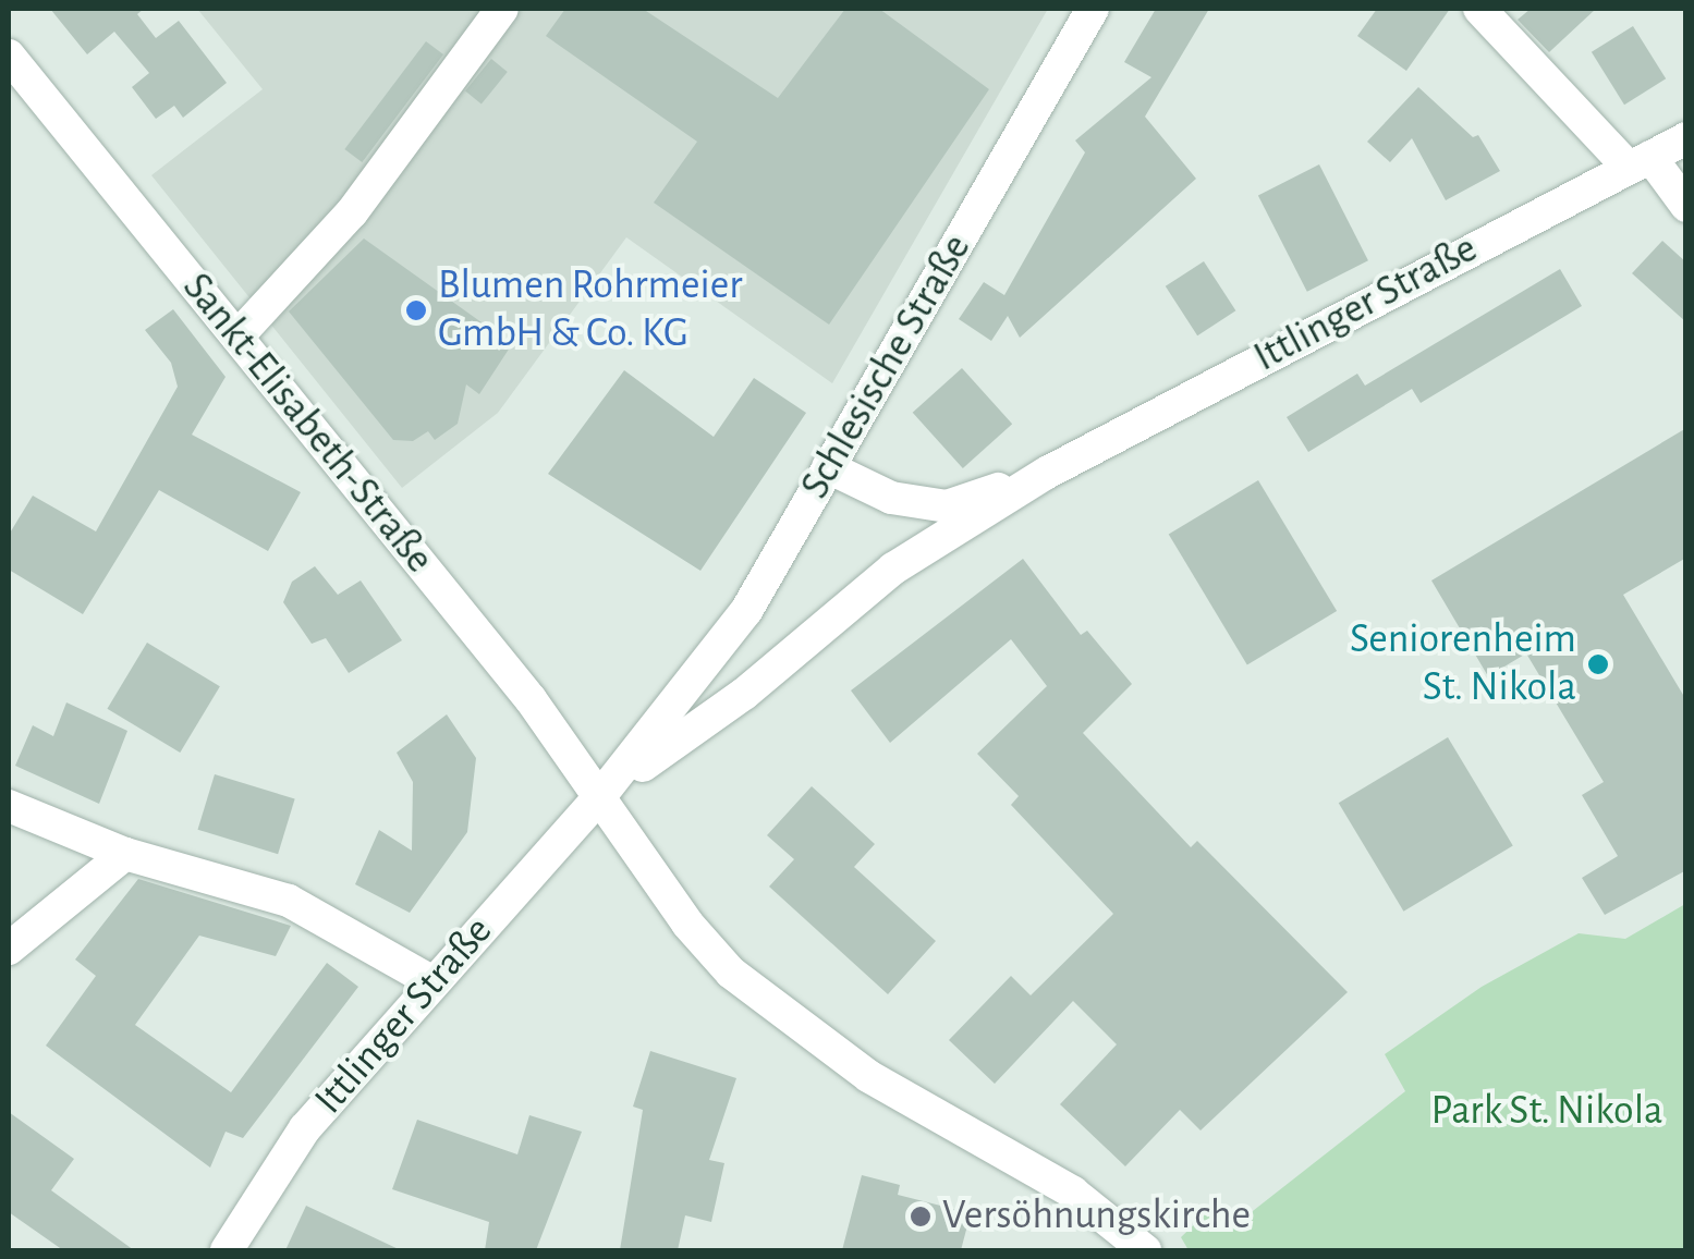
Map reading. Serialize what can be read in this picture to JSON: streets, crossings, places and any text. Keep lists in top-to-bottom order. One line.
{"streets":{"street":["Ittlinger Straße","Schlesische Straße","Sankt-Elisabeth-Straße"]},"crossings":[["Ittlinger Straße","Schlesische Straße"],["Ittlinger Straße","Sankt-Elisabeth-Straße"]],"parks":["Park St. Nikola"],"places":["Blumen Rohrmeier GmbH & Co. KG","Seniorenheim St. Nikola","Versöhnungskirche"]}
